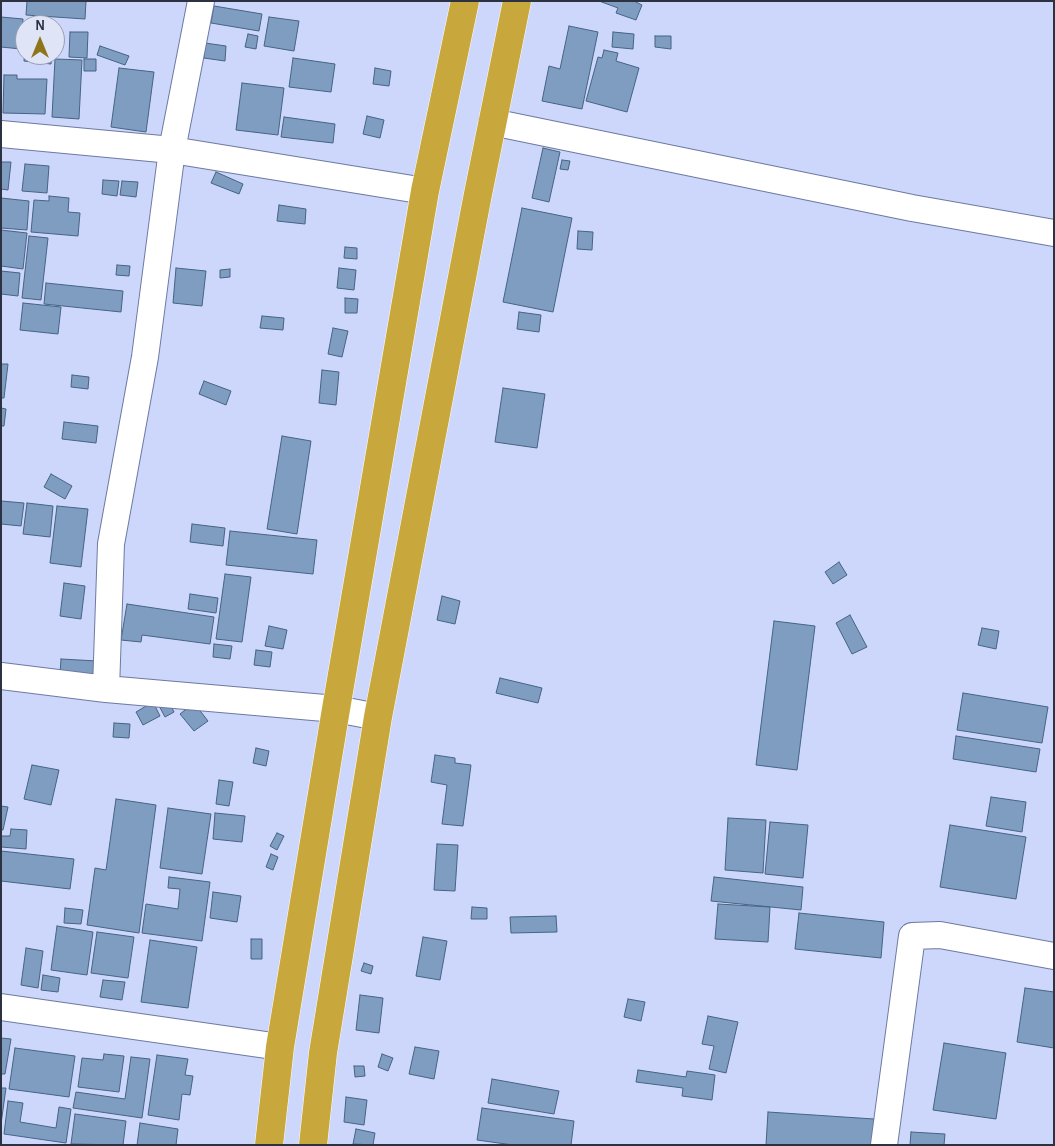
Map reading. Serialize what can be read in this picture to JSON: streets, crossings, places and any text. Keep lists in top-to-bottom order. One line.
{"north":"top"}
